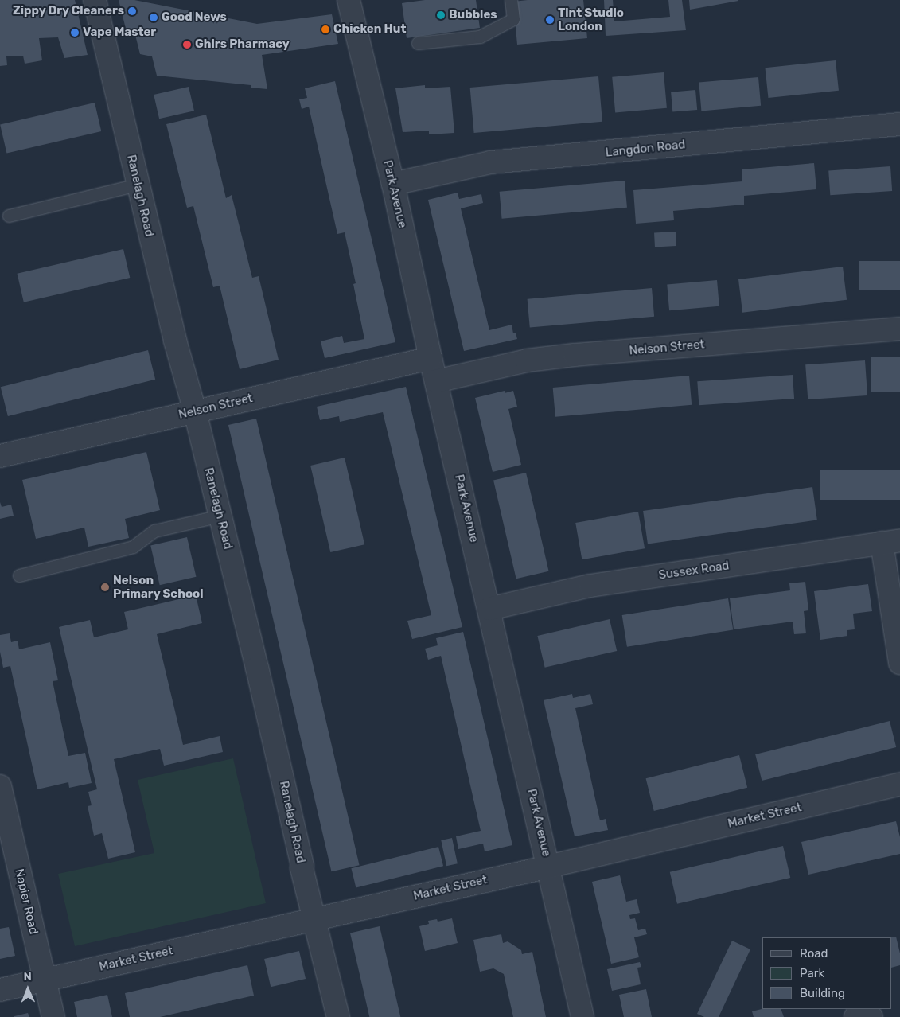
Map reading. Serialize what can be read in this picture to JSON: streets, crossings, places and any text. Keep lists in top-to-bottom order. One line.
{"streets":{"street":["Langdon Road","Park Avenue","Ranelagh Road","Nelson Street","Sussex Road","Market Street","Napier Road"]},"crossings":[["Langdon Road","Park Avenue"],["Park Avenue","Nelson Street"],["Park Avenue","Sussex Road"],["Park Avenue","Market Street"],["Ranelagh Road","Nelson Street"],["Ranelagh Road","Market Street"],["Market Street","Napier Road"]],"places":["Zippy Dry Cleaners","Bubbles","Good News","Tint Studio London","Chicken Hut","Vape Master","Ghirs Pharmacy","Nelson Primary School"],"legend":["Road","Park","Building"],"north":"top"}
